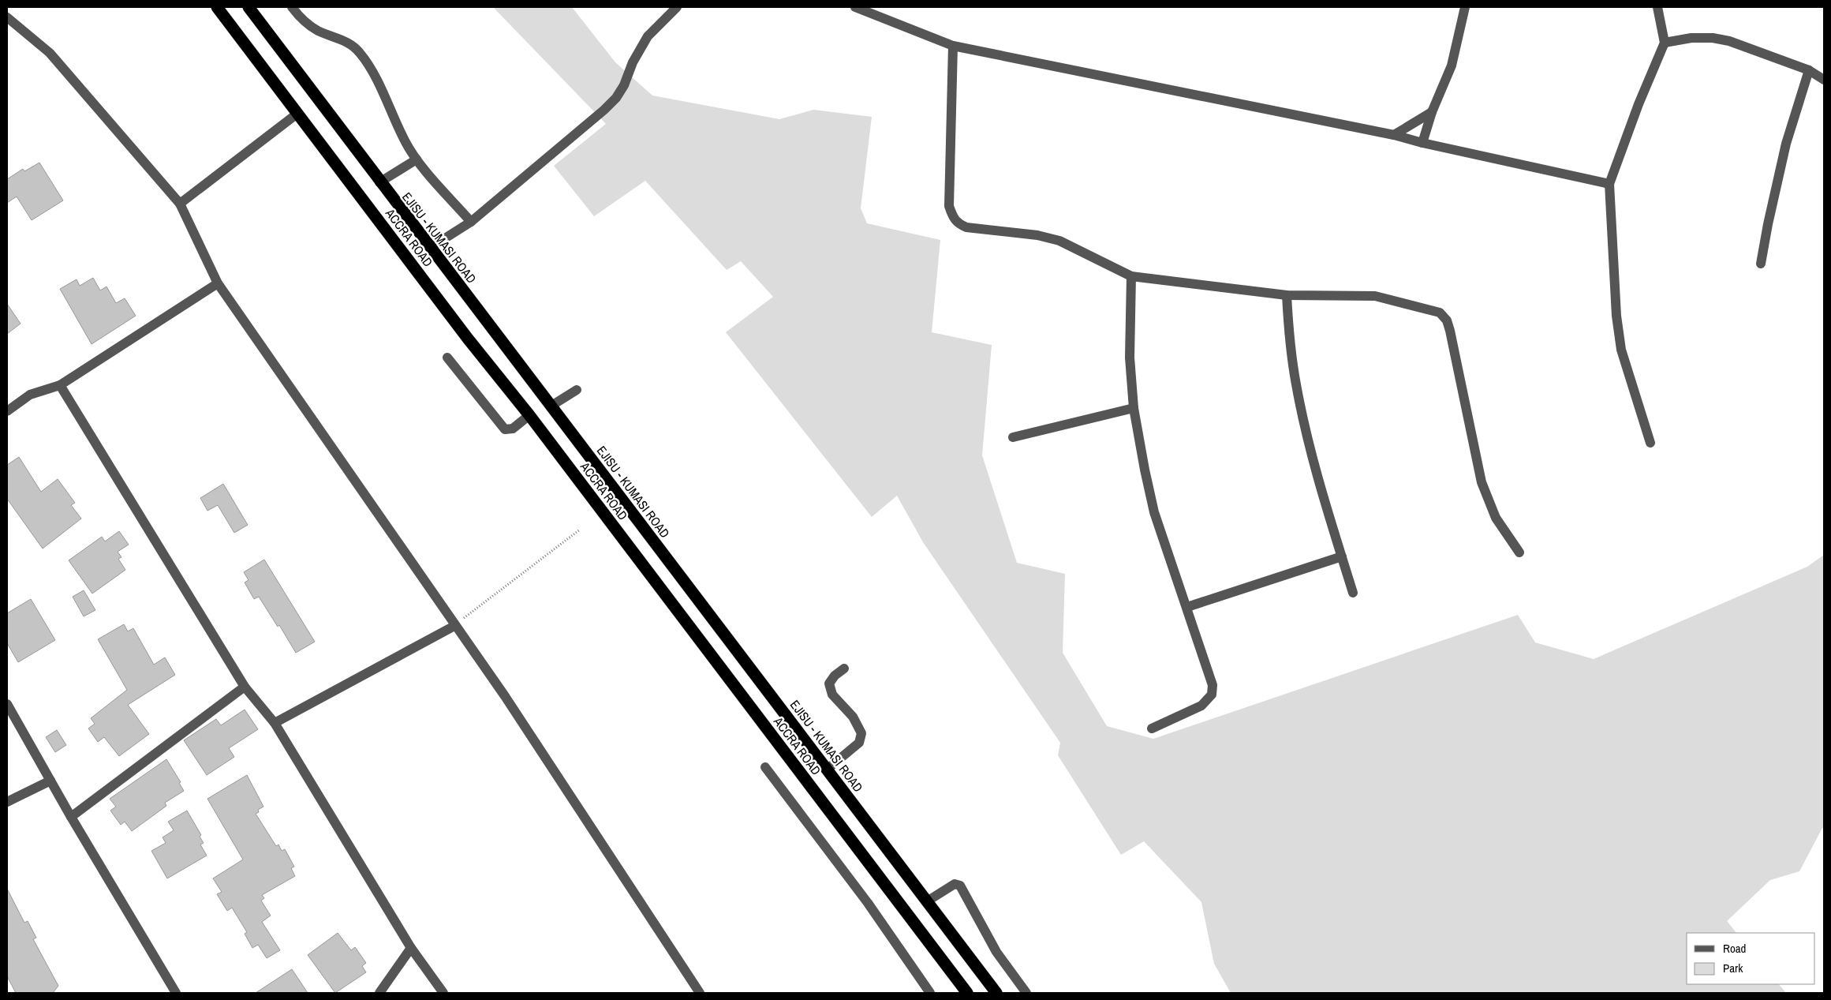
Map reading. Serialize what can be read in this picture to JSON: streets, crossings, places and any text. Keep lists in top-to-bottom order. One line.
{"streets":{"highway":["ACCRA ROAD","EJISU - KUMASI ROAD"]},"legend":["Road","Park"]}
